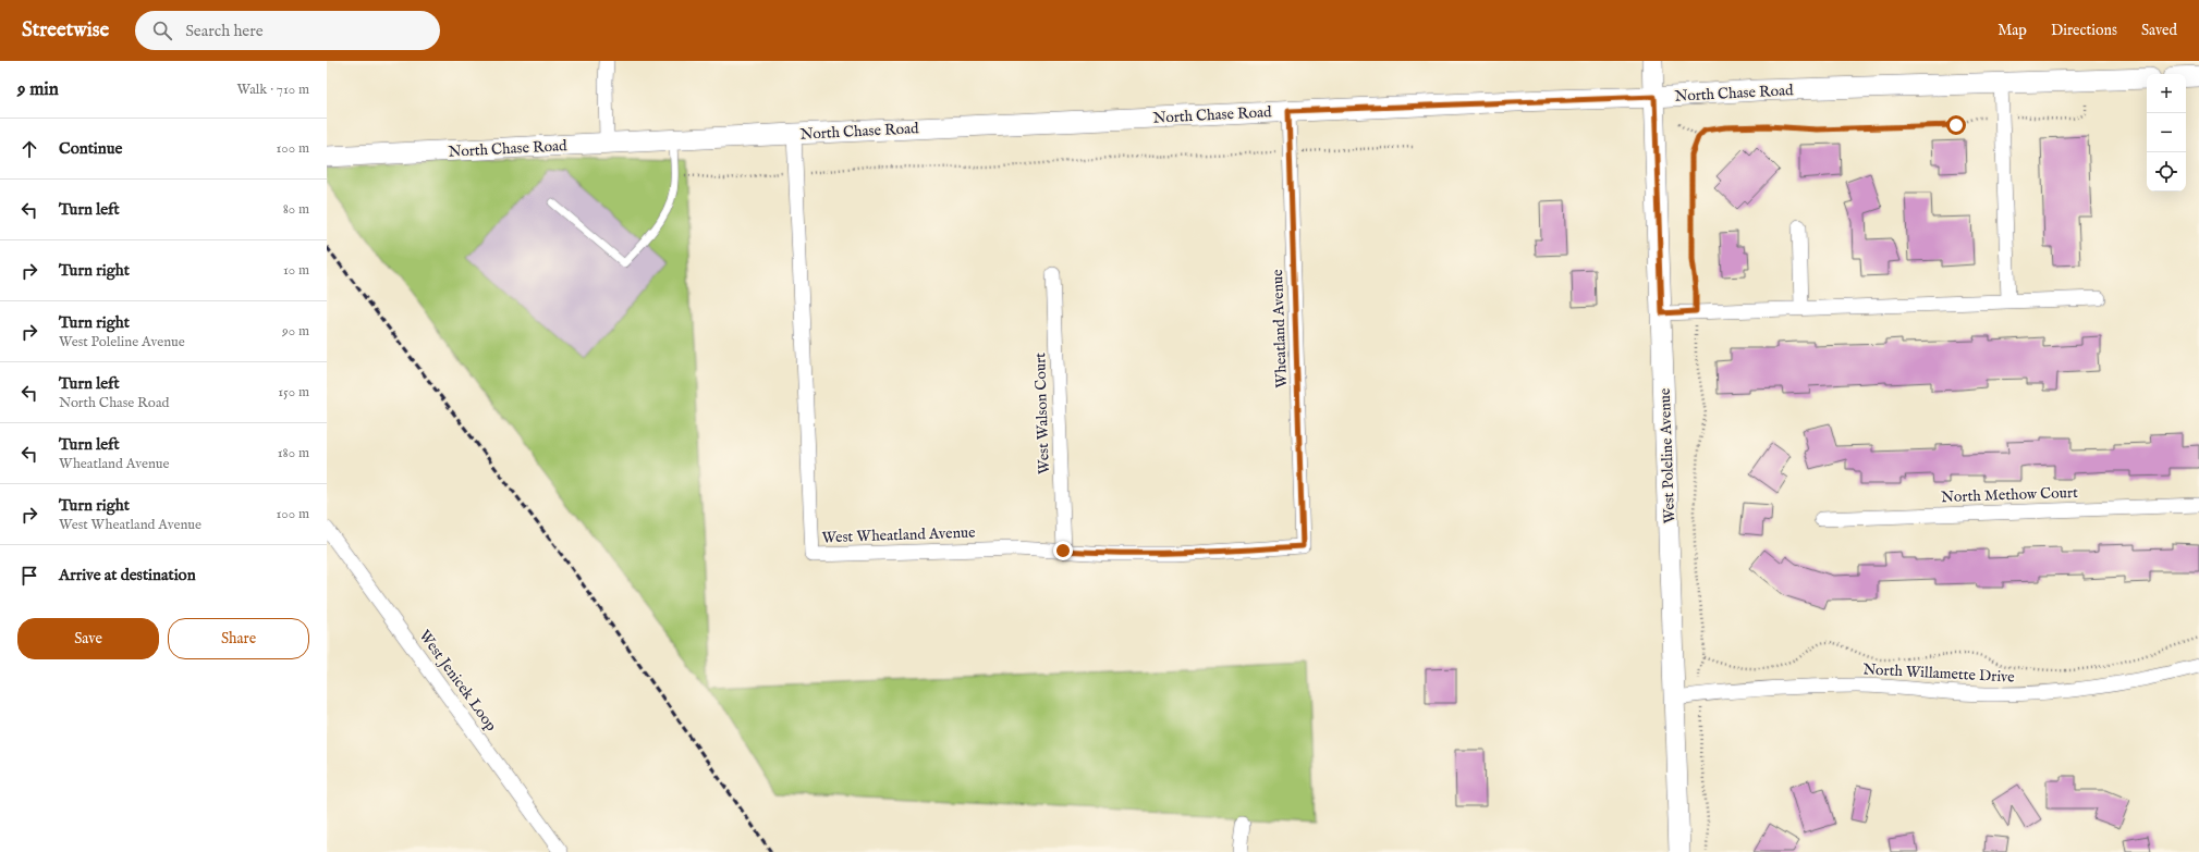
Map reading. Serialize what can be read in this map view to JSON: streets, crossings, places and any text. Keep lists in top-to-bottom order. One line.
{"streets":{"street":["North Chase Road","Wheatland Avenue","West Walson Court","West Poleline Avenue","North Methow Court","West Wheatland Avenue","North Willamette Drive","West Jenicek Loop"]},"crossings":[["North Chase Road","Wheatland Avenue"],["North Chase Road","West Poleline Avenue"],["North Chase Road","West Wheatland Avenue"],["Wheatland Avenue","West Wheatland Avenue"],["West Walson Court","West Wheatland Avenue"],["West Poleline Avenue","North Willamette Drive"]],"page":{"header":"Streetwise","search":"Search here","nav":["Map","Directions","Saved"],"heading":["9 min","Walk · 710 m"],"map_buttons":["+","−"],"list":[["Continue","100 m"],["Turn left","80 m"],["Turn right","10 m"],["Turn right","West Poleline Avenue","90 m"],["Turn left","North Chase Road","150 m"],["Turn left","Wheatland Avenue","180 m"],["Turn right","West Wheatland Avenue","100 m"],"Arrive at destination"],"buttons":["Save","Share"]}}
